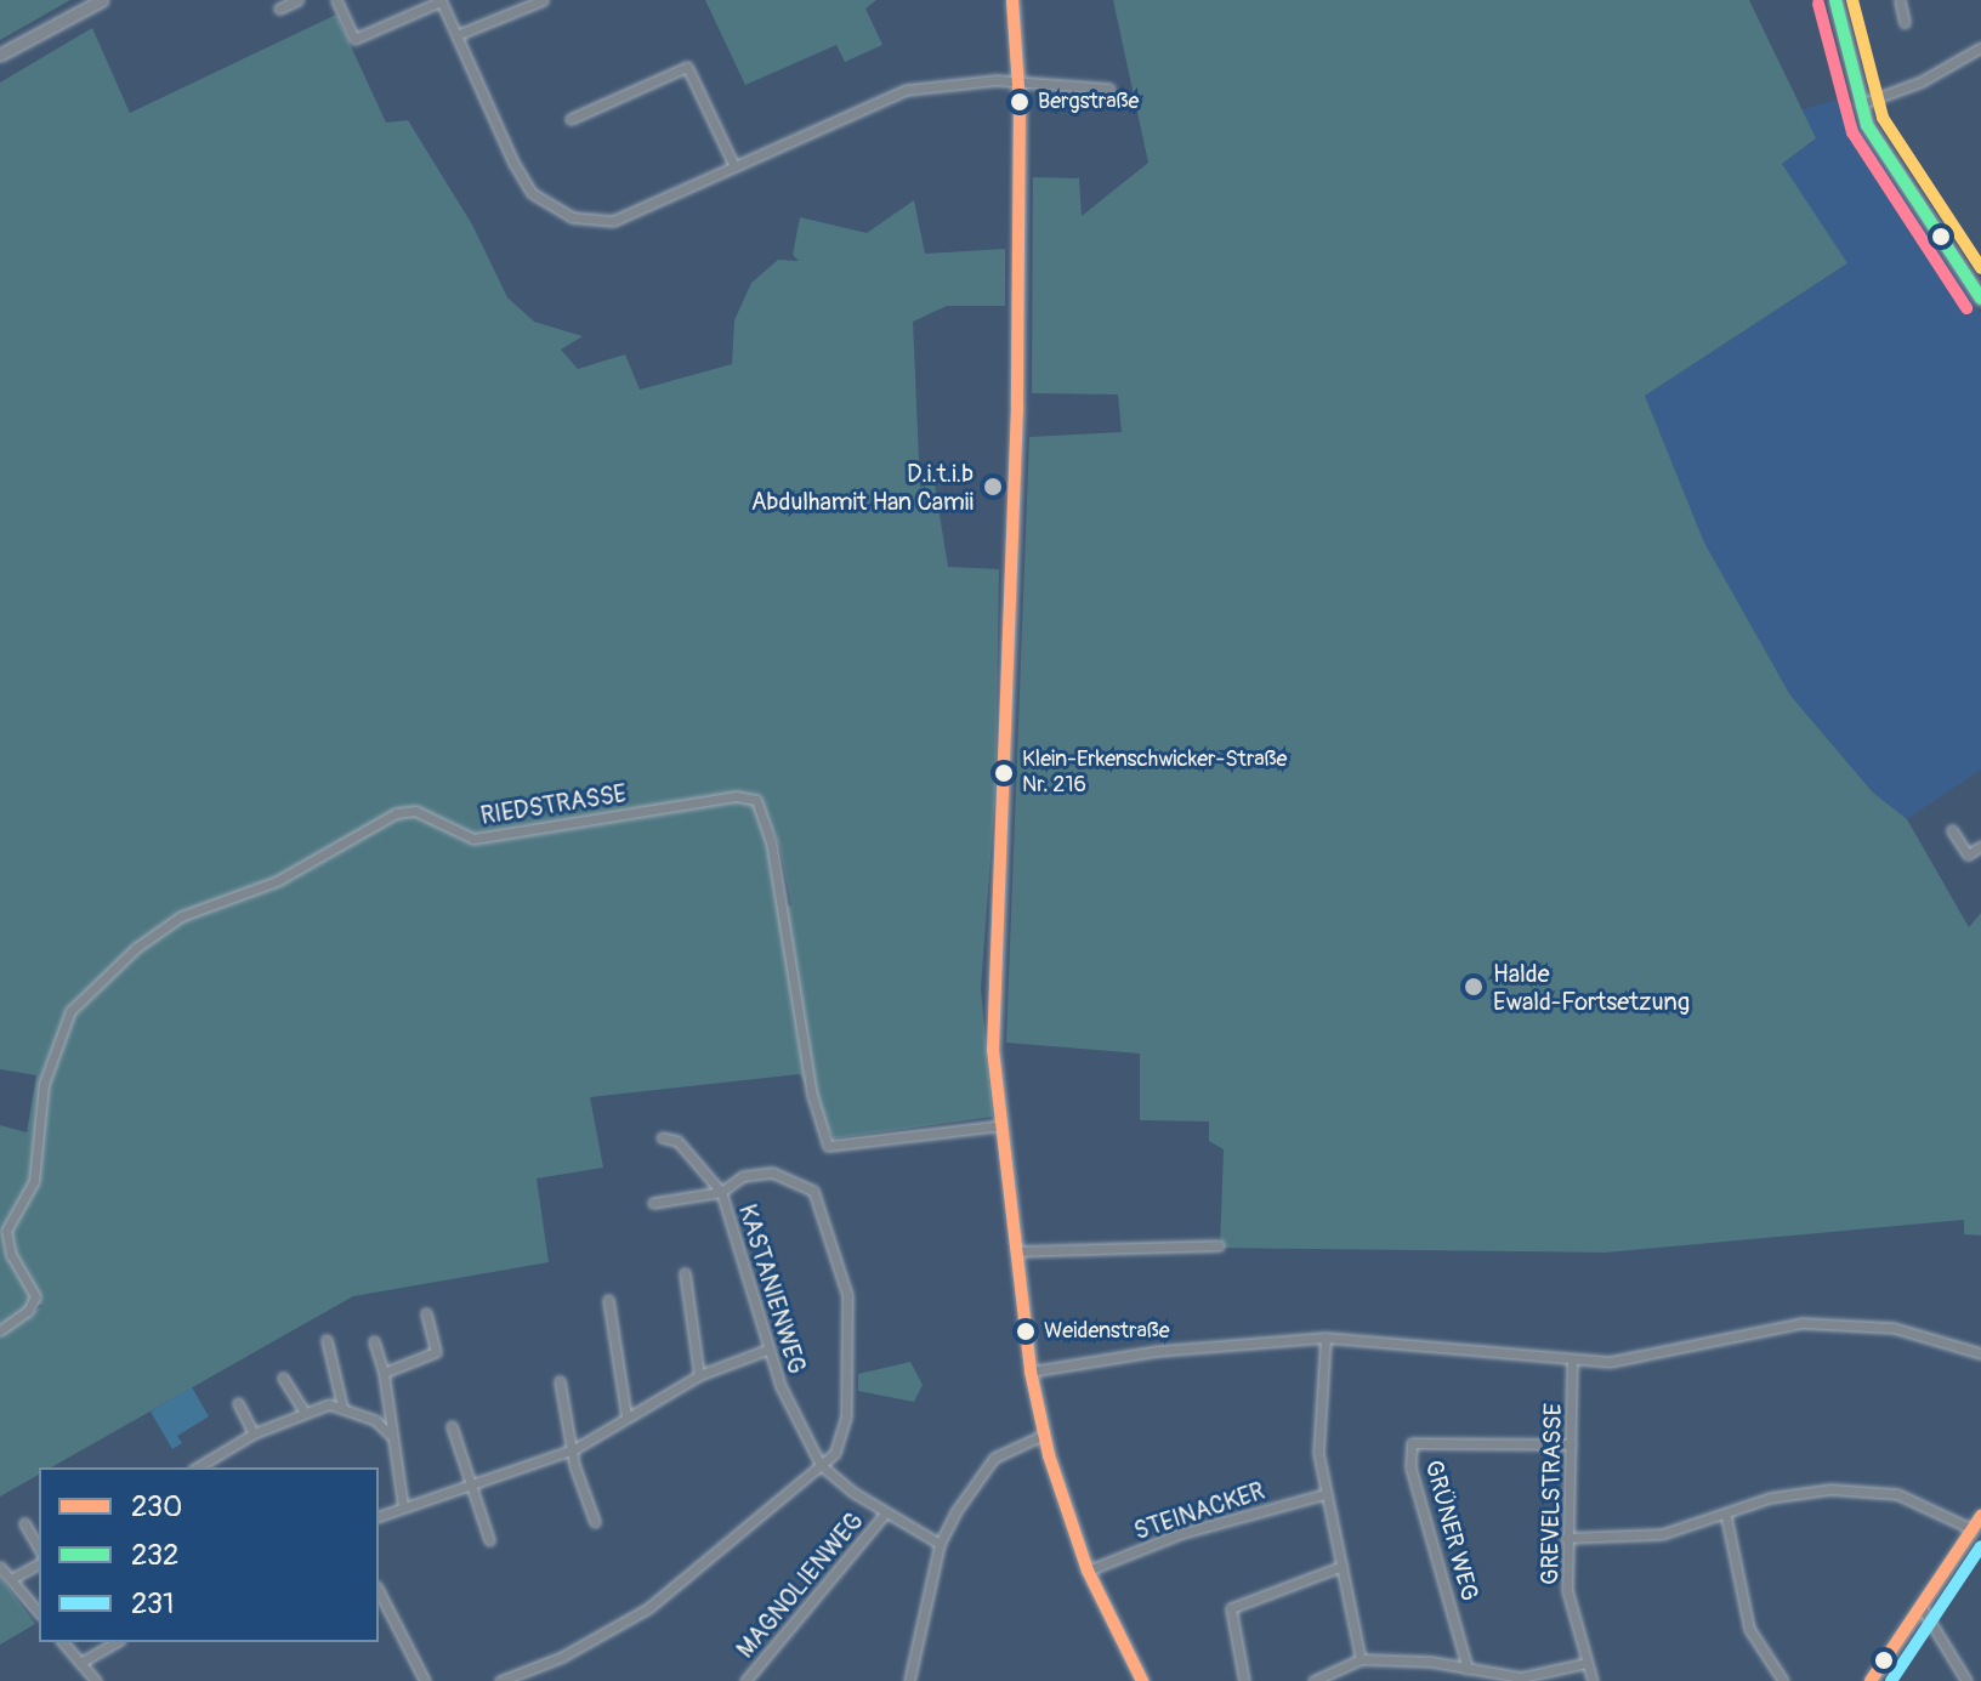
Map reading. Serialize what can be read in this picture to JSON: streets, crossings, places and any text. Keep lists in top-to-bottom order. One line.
{"streets":{"street":["RIEDSTRASSE","KASTANIENWEG","GREVELSTRASSE","STEINACKER","GRÜNER WEG","MAGNOLIENWEG"]},"crossings":[["GREVELSTRASSE","GRÜNER WEG"]],"places":["Bergstraße","D.i.t.i.b Abdulhamit Han Camii","Klein-Erkenschwicker-Straße Nr. 216","Halde Ewald-Fortsetzung","Weidenstraße"],"lines":["transit line 230","transit line 232","transit line 231"],"legend":["230","232","231"]}
